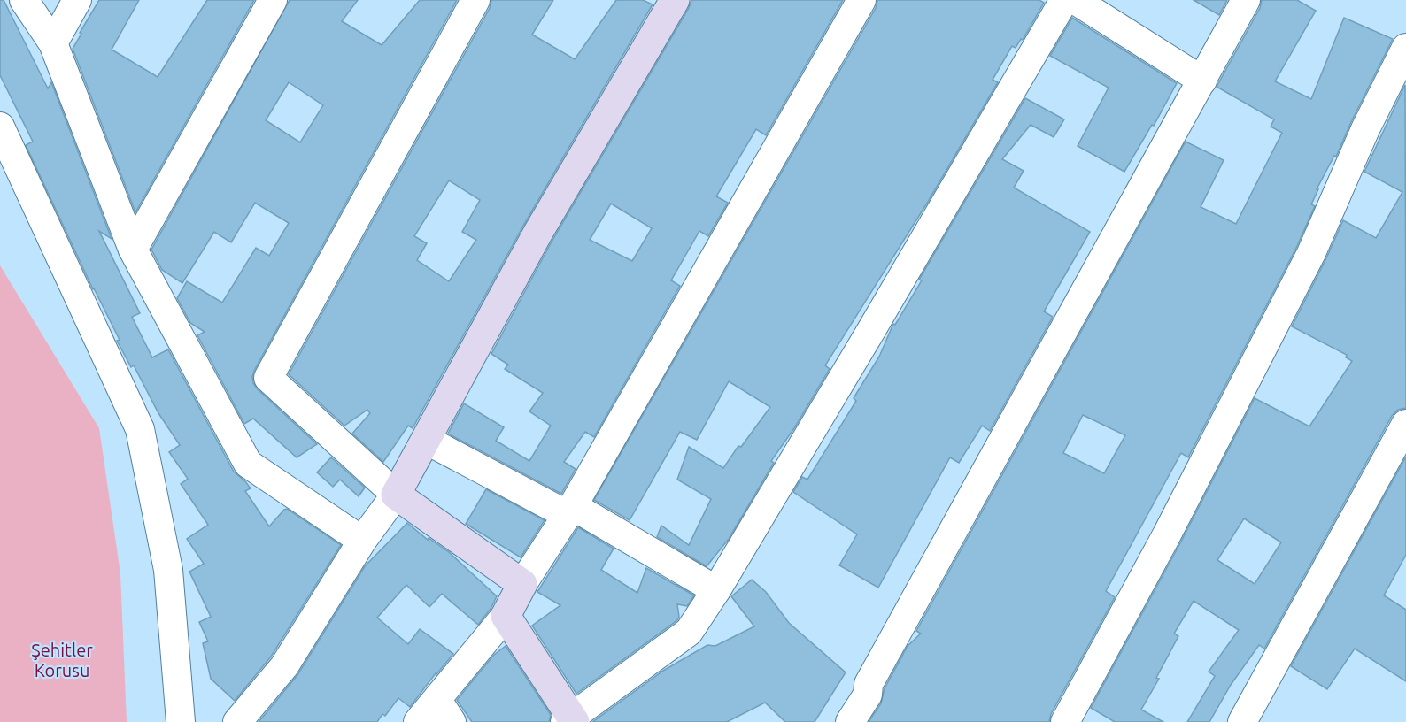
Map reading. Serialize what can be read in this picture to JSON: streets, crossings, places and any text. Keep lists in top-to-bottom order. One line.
{"parks":["Şehitler Korusu"]}
